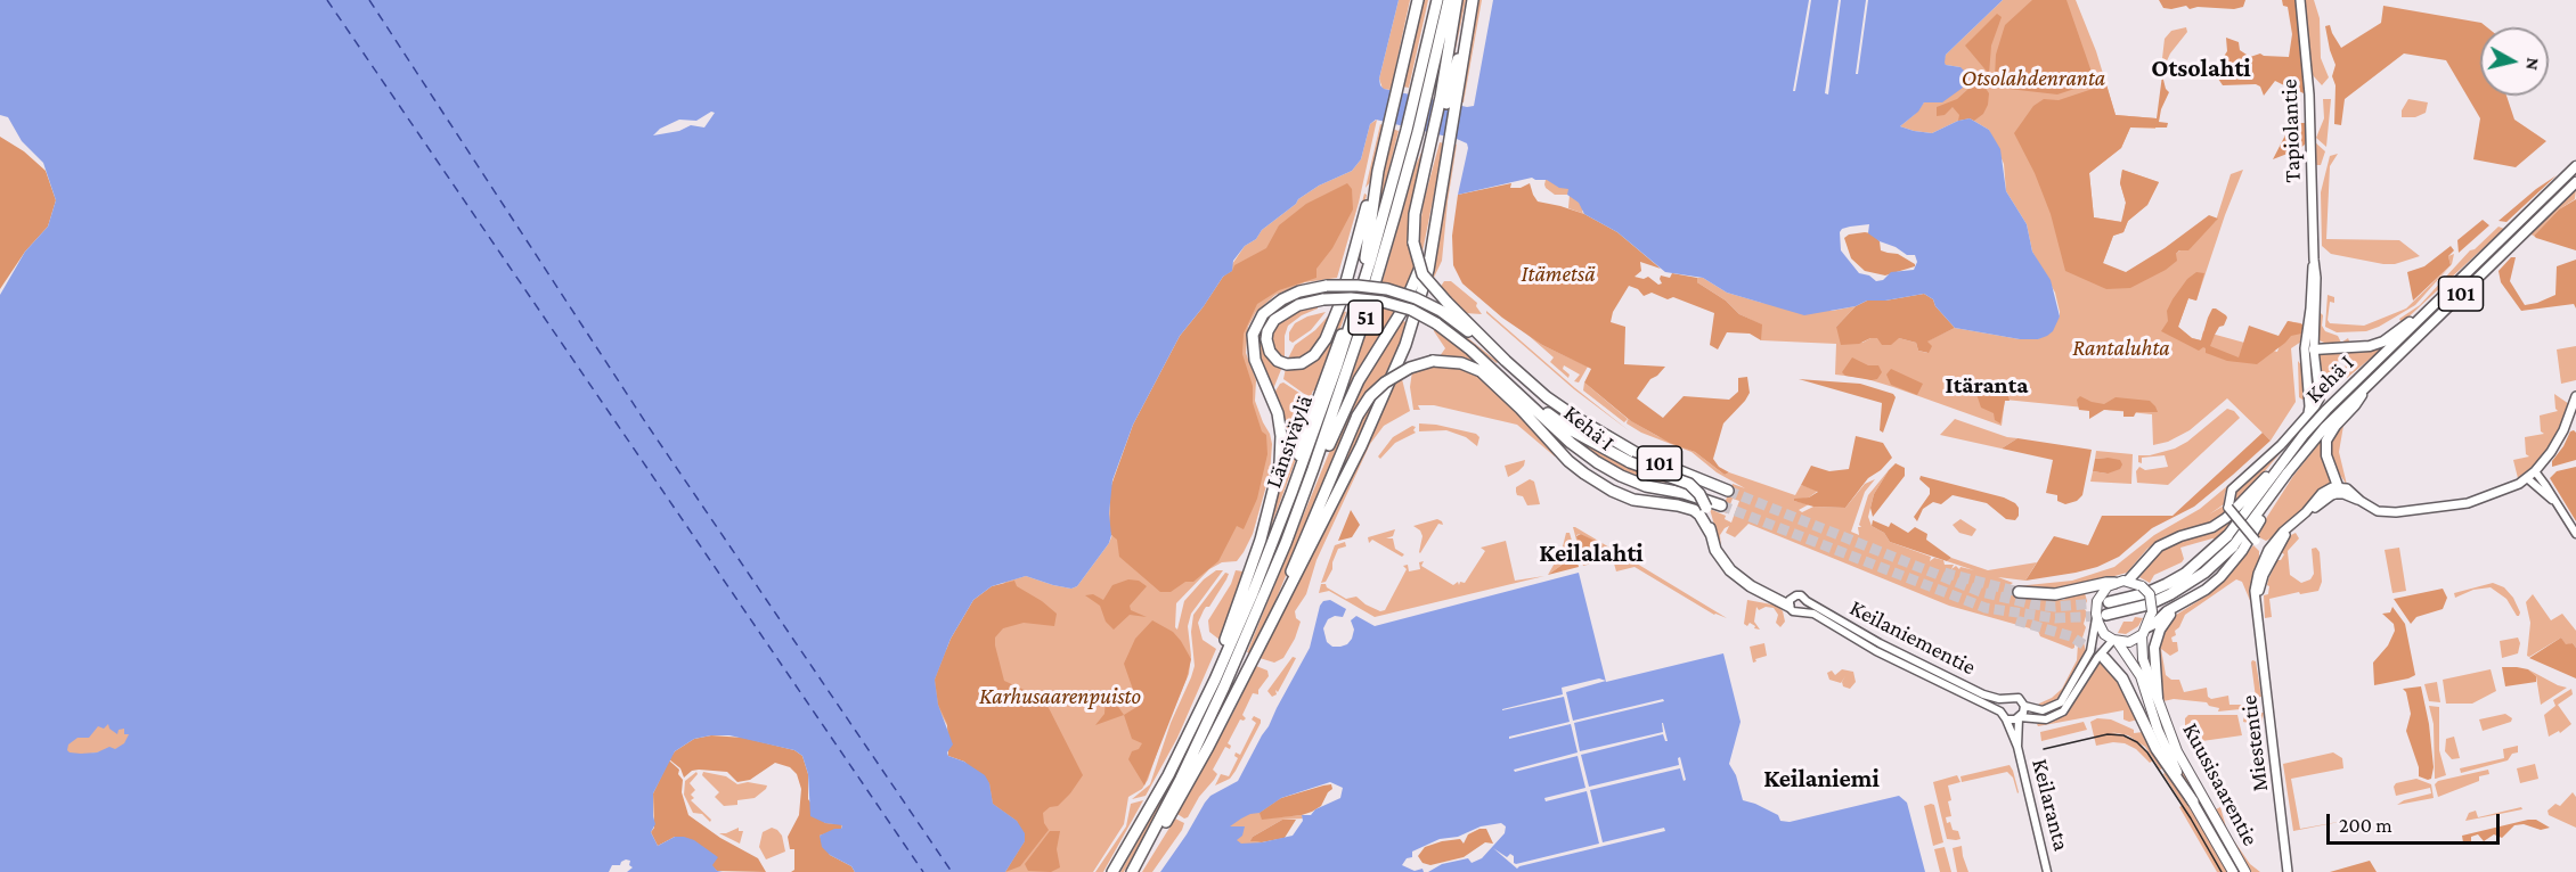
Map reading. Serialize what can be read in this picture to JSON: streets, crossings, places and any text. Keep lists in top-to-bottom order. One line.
{"streets":{"highway":["101","51","Kehä I","Länsiväylä"],"main road":["Tapiolantie","Miestentie","Kuusisaarentie"],"street":["Keilaniementie","Keilaranta"]},"crossings":[["Tapiolantie","Miestentie"],["Kehä I","Kuusisaarentie"],["Keilaniementie","Keilaranta"]],"districts":["Otsolahti","Itäranta","Keilalahti","Keilaniemi"],"parks":["Otsolahdenranta","Itämetsä","Rantaluhta","Karhusaarenpuisto"],"scale_bar":"200 m","north":"right"}
